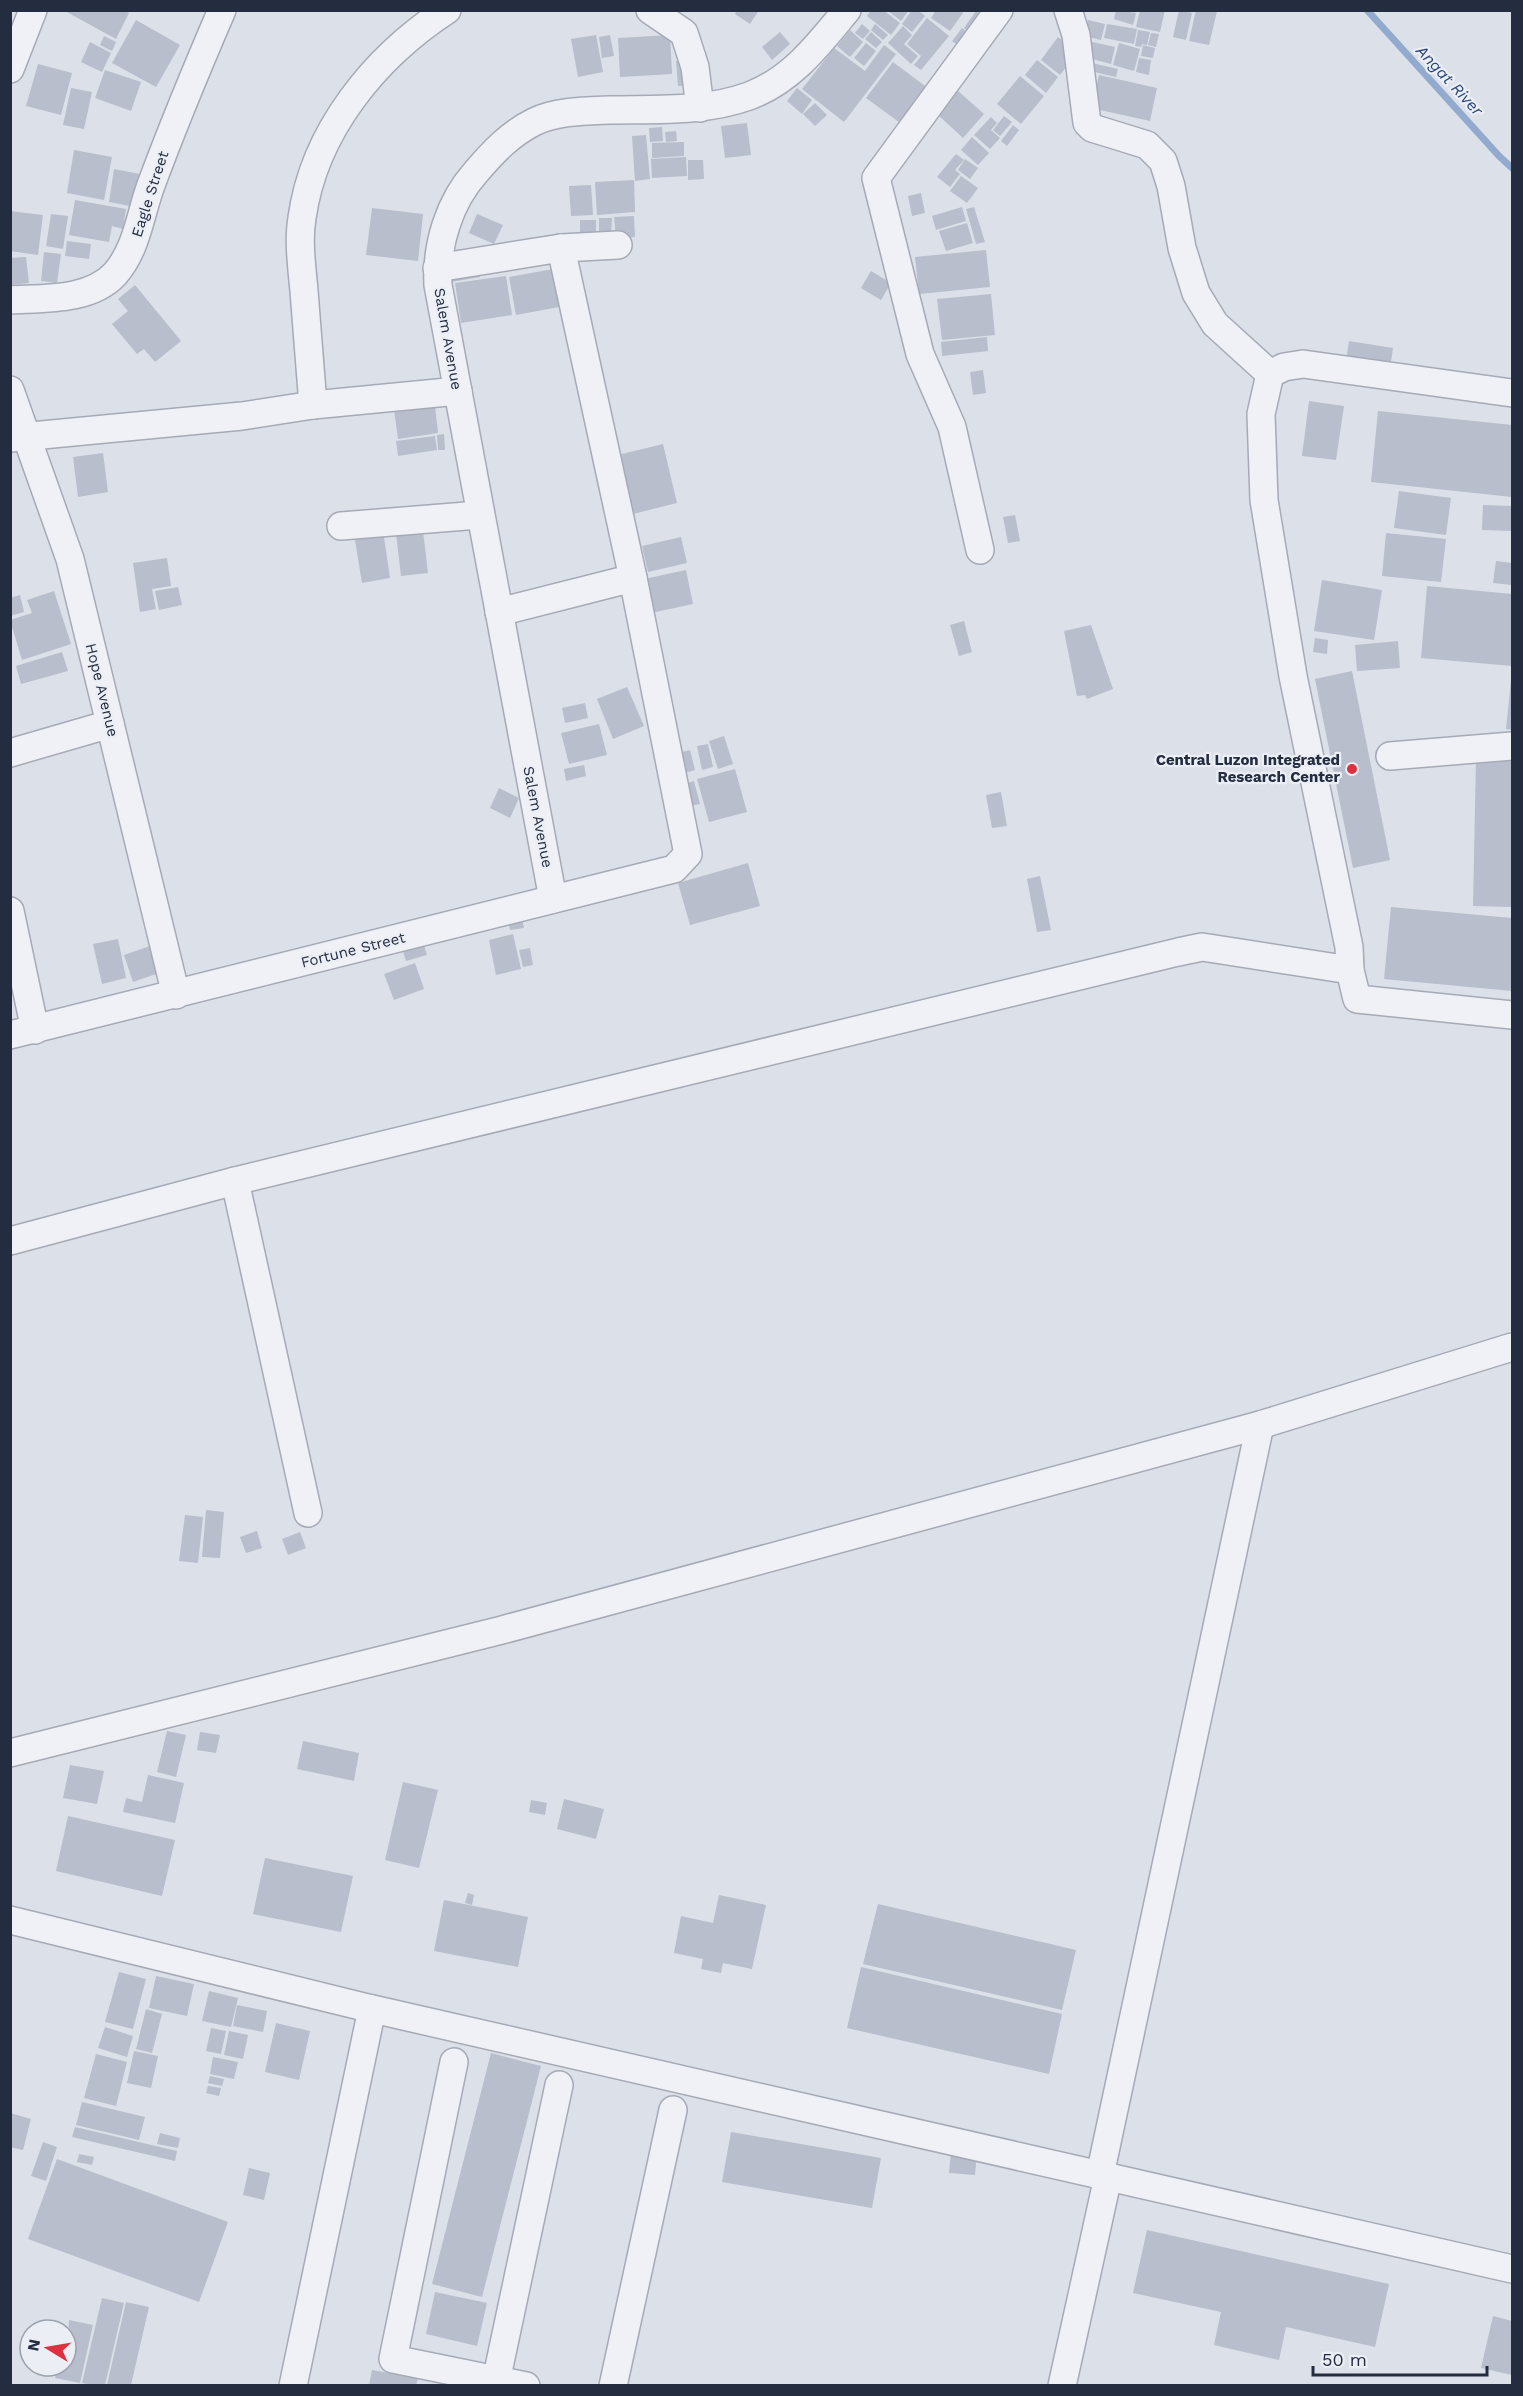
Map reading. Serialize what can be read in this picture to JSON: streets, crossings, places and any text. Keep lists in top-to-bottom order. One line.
{"streets":{"street":["Eagle Street","Salem Avenue","Hope Avenue","Fortune Street"]},"crossings":[["Salem Avenue","Fortune Street"],["Hope Avenue","Fortune Street"]],"water":["Angat River"],"places":["Central Luzon Integrated Research Center"],"scale_bar":"50 m","north":"left"}
